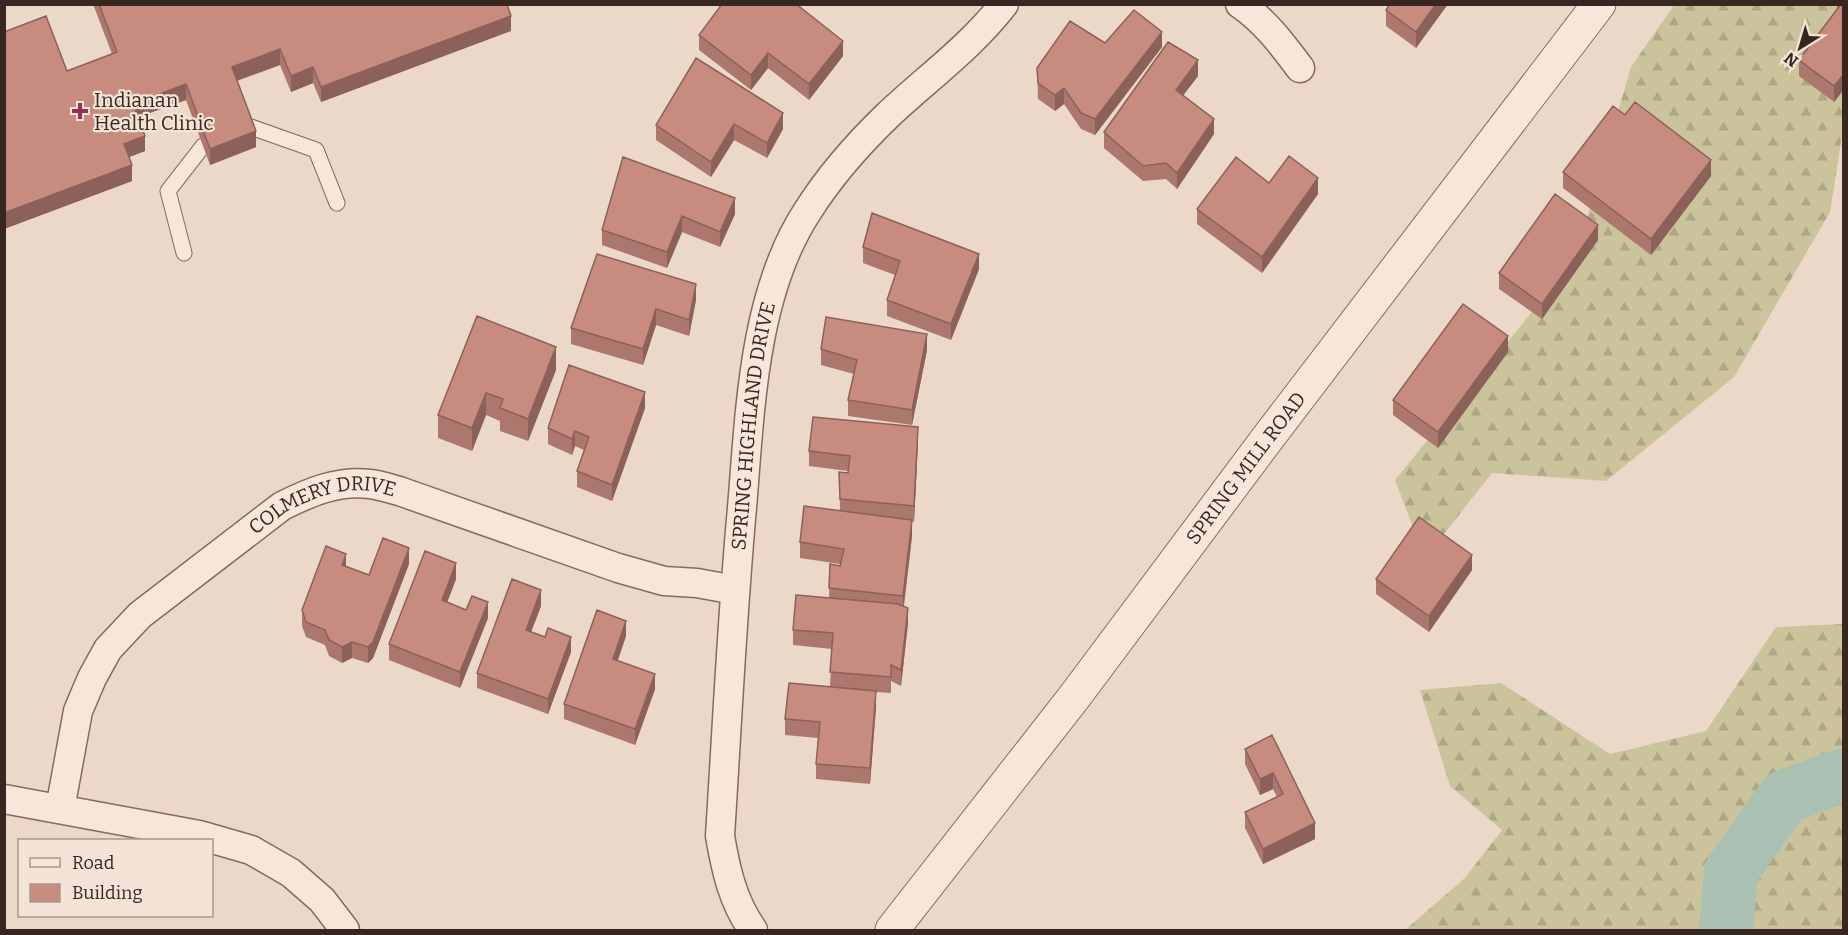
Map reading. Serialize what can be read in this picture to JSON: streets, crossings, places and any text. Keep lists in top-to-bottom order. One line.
{"streets":{"street":["SPRING HIGHLAND DRIVE","SPRING MILL ROAD","COLMERY DRIVE"]},"crossings":[["SPRING HIGHLAND DRIVE","COLMERY DRIVE"]],"places":{"health":["Indianan Health Clinic"]},"legend":["Road","Building"],"north":"bottom left"}
